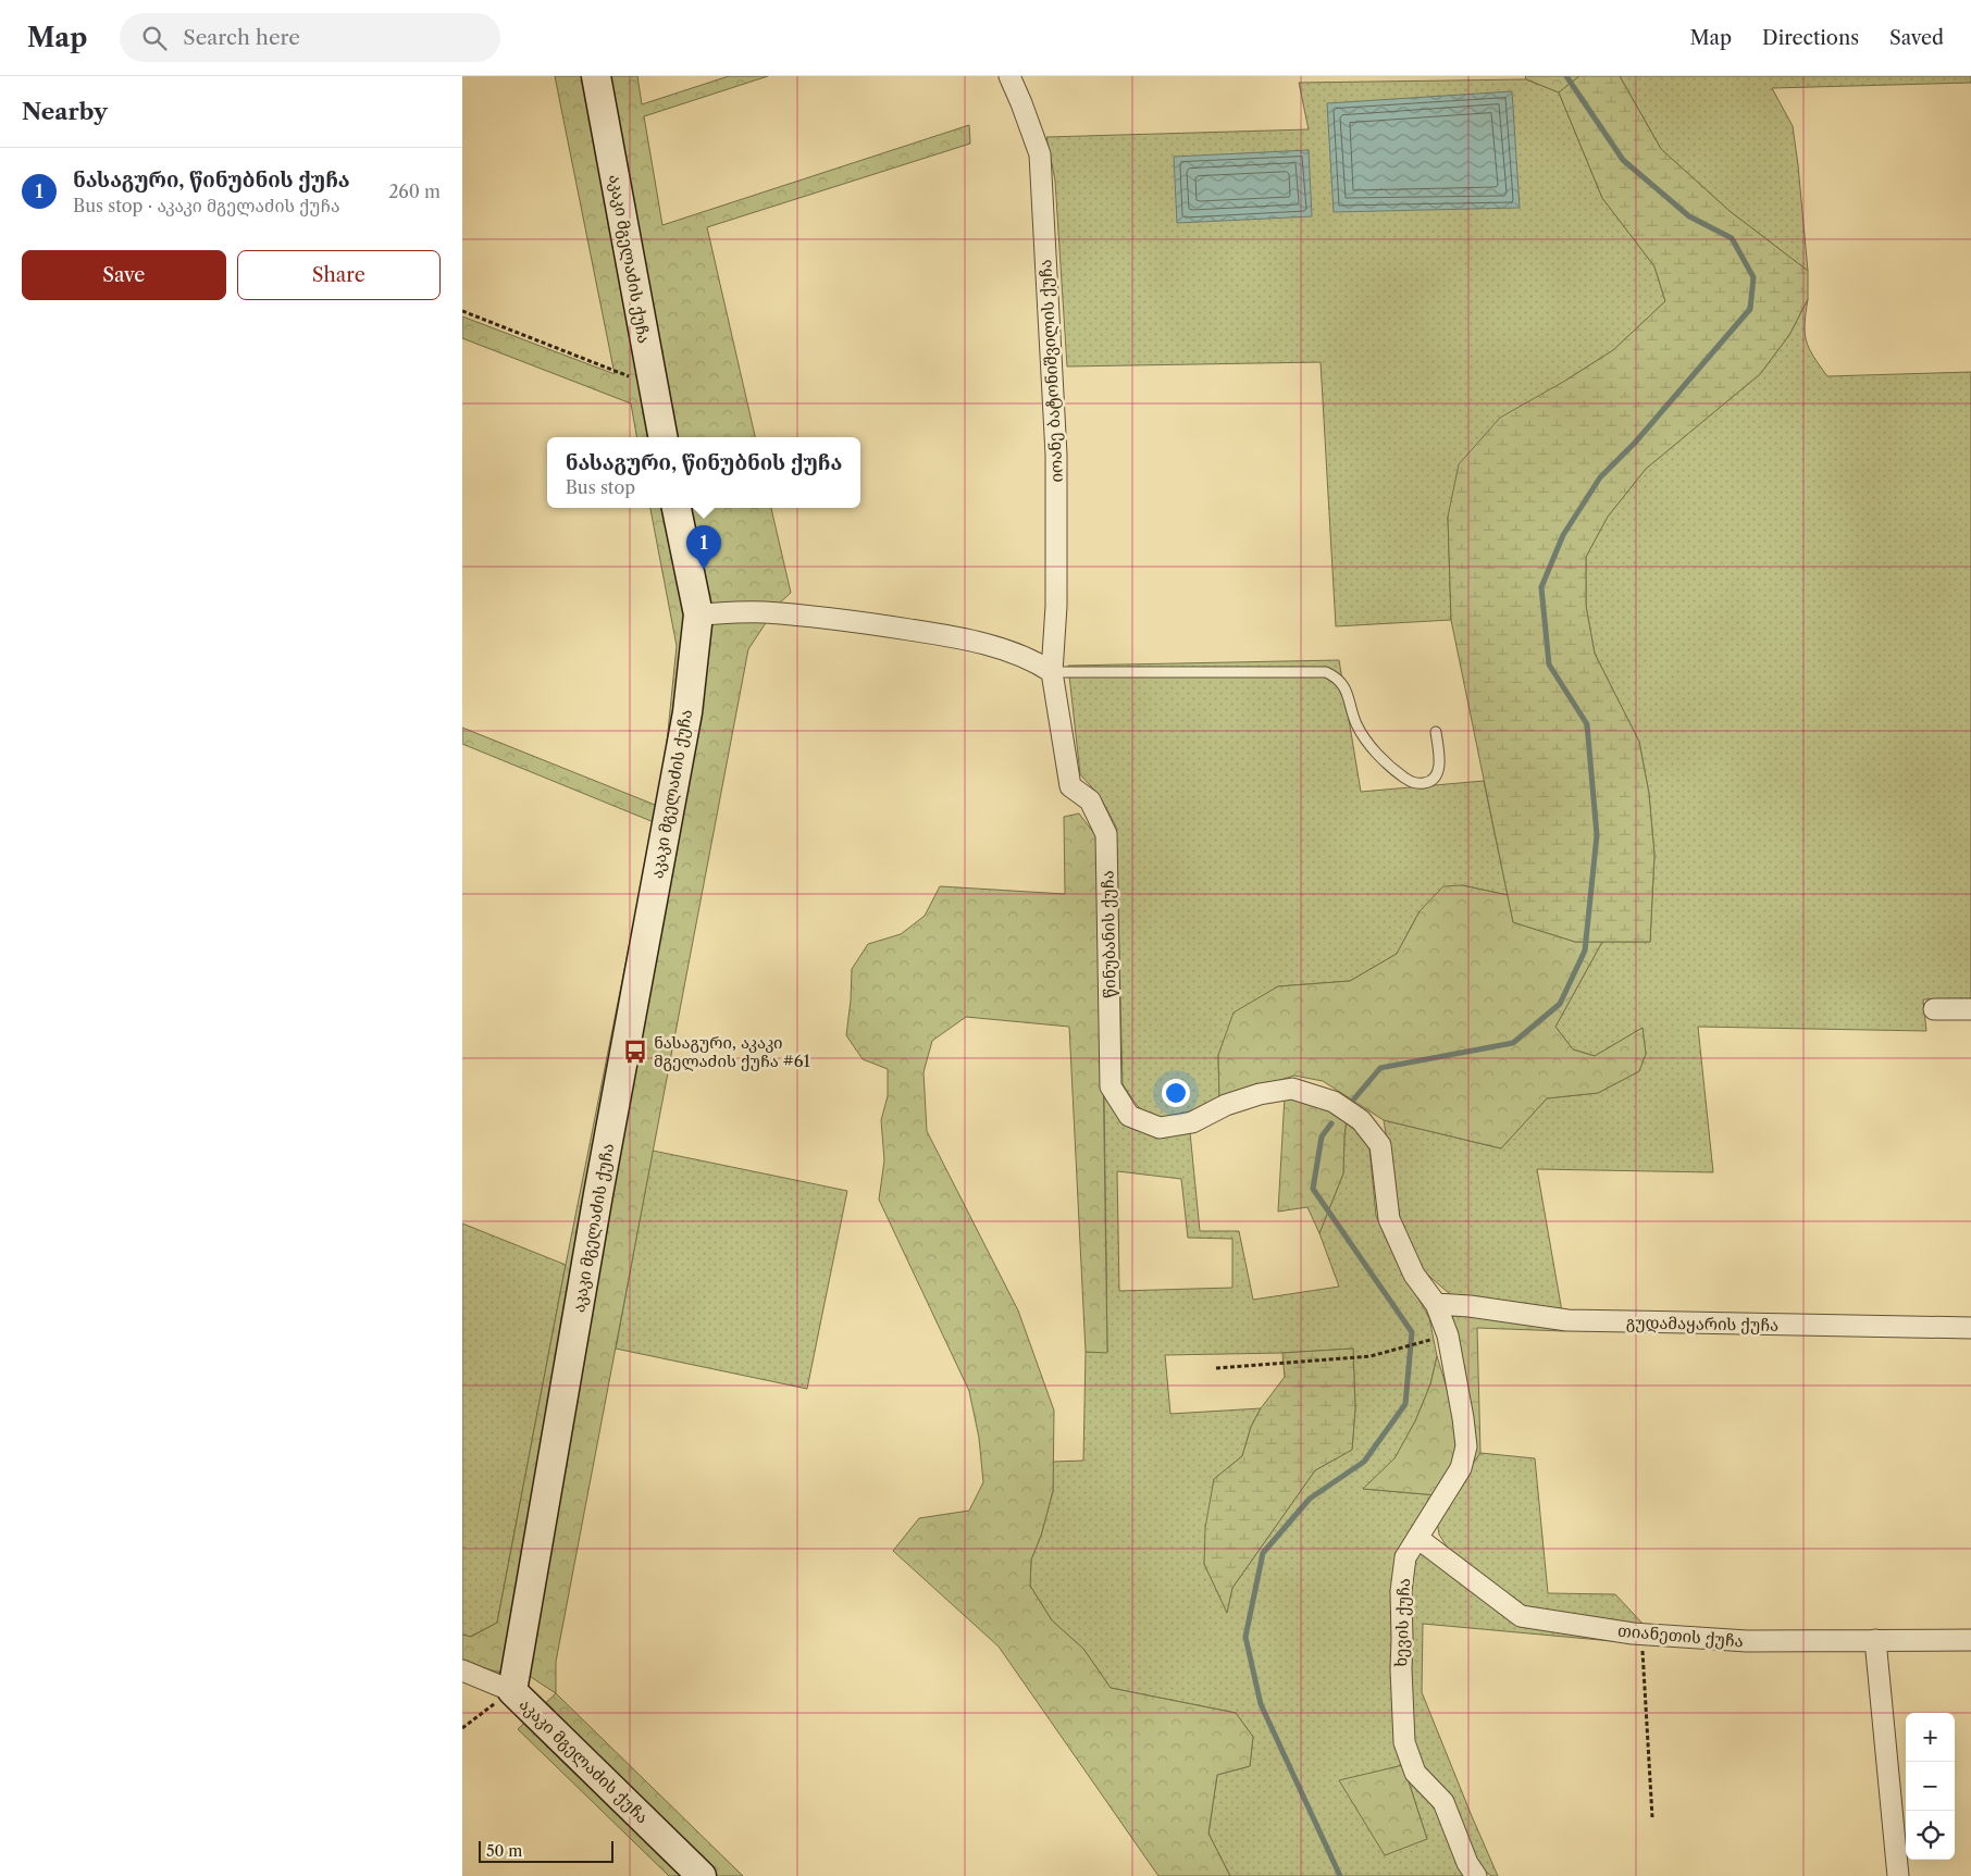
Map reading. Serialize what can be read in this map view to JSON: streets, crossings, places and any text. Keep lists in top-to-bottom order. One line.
{"streets":{"street":["აკაკი მგელაძის ქუჩა","იოანე ბატონიშვილის ქუჩა","წინუბანის ქუჩა","გუდამაყარის ქუჩა","ხევის ქუჩა","თიანეთის ქუჩა"]},"crossings":[["იოანე ბატონიშვილის ქუჩა","წინუბანის ქუჩა"],["წინუბანის ქუჩა","გუდამაყარის ქუჩა"],["წინუბანის ქუჩა","ხევის ქუჩა"],["გუდამაყარის ქუჩა","ხევის ქუჩა"],["ხევის ქუჩა","თიანეთის ქუჩა"]],"places":{"bus stop":["ნასაგური, აკაკი მგელაძის ქუჩა #61"]},"scale_bar":"50 m","page":{"header":"Map","search":"Search here","nav":["Map","Directions","Saved"],"heading":"Nearby","list":[{"mark":"1","name":"ნასაგური, წინუბნის ქუჩა","note":"Bus stop · აკაკი მგელაძის ქუჩა","value":"260 m"}],"buttons":["Save","Share"],"popup":["ნასაგური, წინუბნის ქუჩა","Bus stop"],"pins":"1","map_buttons":["+","−"],"scale":"50 m"}}
